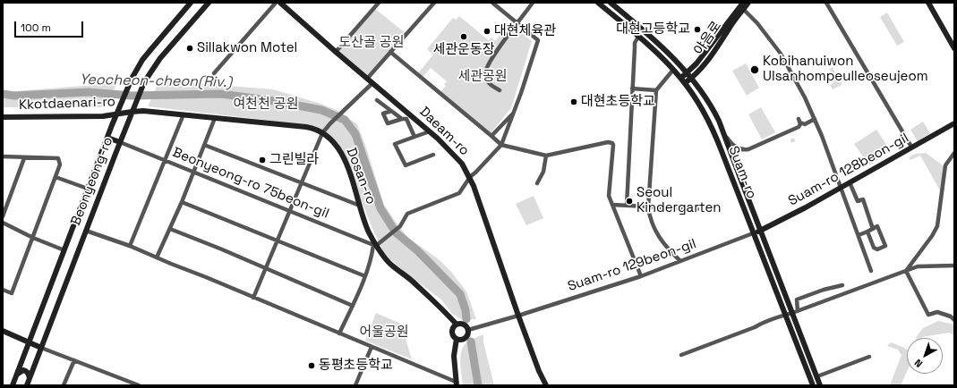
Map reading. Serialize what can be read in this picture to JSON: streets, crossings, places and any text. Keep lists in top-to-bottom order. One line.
{"streets":{"main road":["야음로","Kkotdaenari-ro","Daeam-ro","Suam-ro 128beon-gil","Suam-ro","Dosan-ro","Beonyeong-ro"],"street":["Beonyeong-ro 75beon-gil","Suam-ro 129beon-gil"]},"crossings":[["야음로","Suam-ro"],["Kkotdaenari-ro","Dosan-ro"],["Kkotdaenari-ro","Beonyeong-ro"],["Daeam-ro","Suam-ro 129beon-gil"],["Suam-ro 128beon-gil","Suam-ro"],["Suam-ro 128beon-gil","Suam-ro 129beon-gil"],["Suam-ro","Suam-ro 129beon-gil"],["Dosan-ro","Beonyeong-ro"],["Dosan-ro","Beonyeong-ro 75beon-gil"],["Dosan-ro","Suam-ro 129beon-gil"],["Beonyeong-ro","Beonyeong-ro 75beon-gil"]],"water":["Yeocheon-cheon(Riv.)"],"parks":["도산골 공원","세관공원","여천천 공원","어울공원"],"places":["대현고등학교","대현체육관","세관운동장","Sillakwon Motel","Kobihanuiwon Ulsanhompeulleoseujeom","대현초등학교","그린빌라","Seoul Kindergarten","동평초등학교"],"scale_bar":"100 m","north":"bottom left"}
